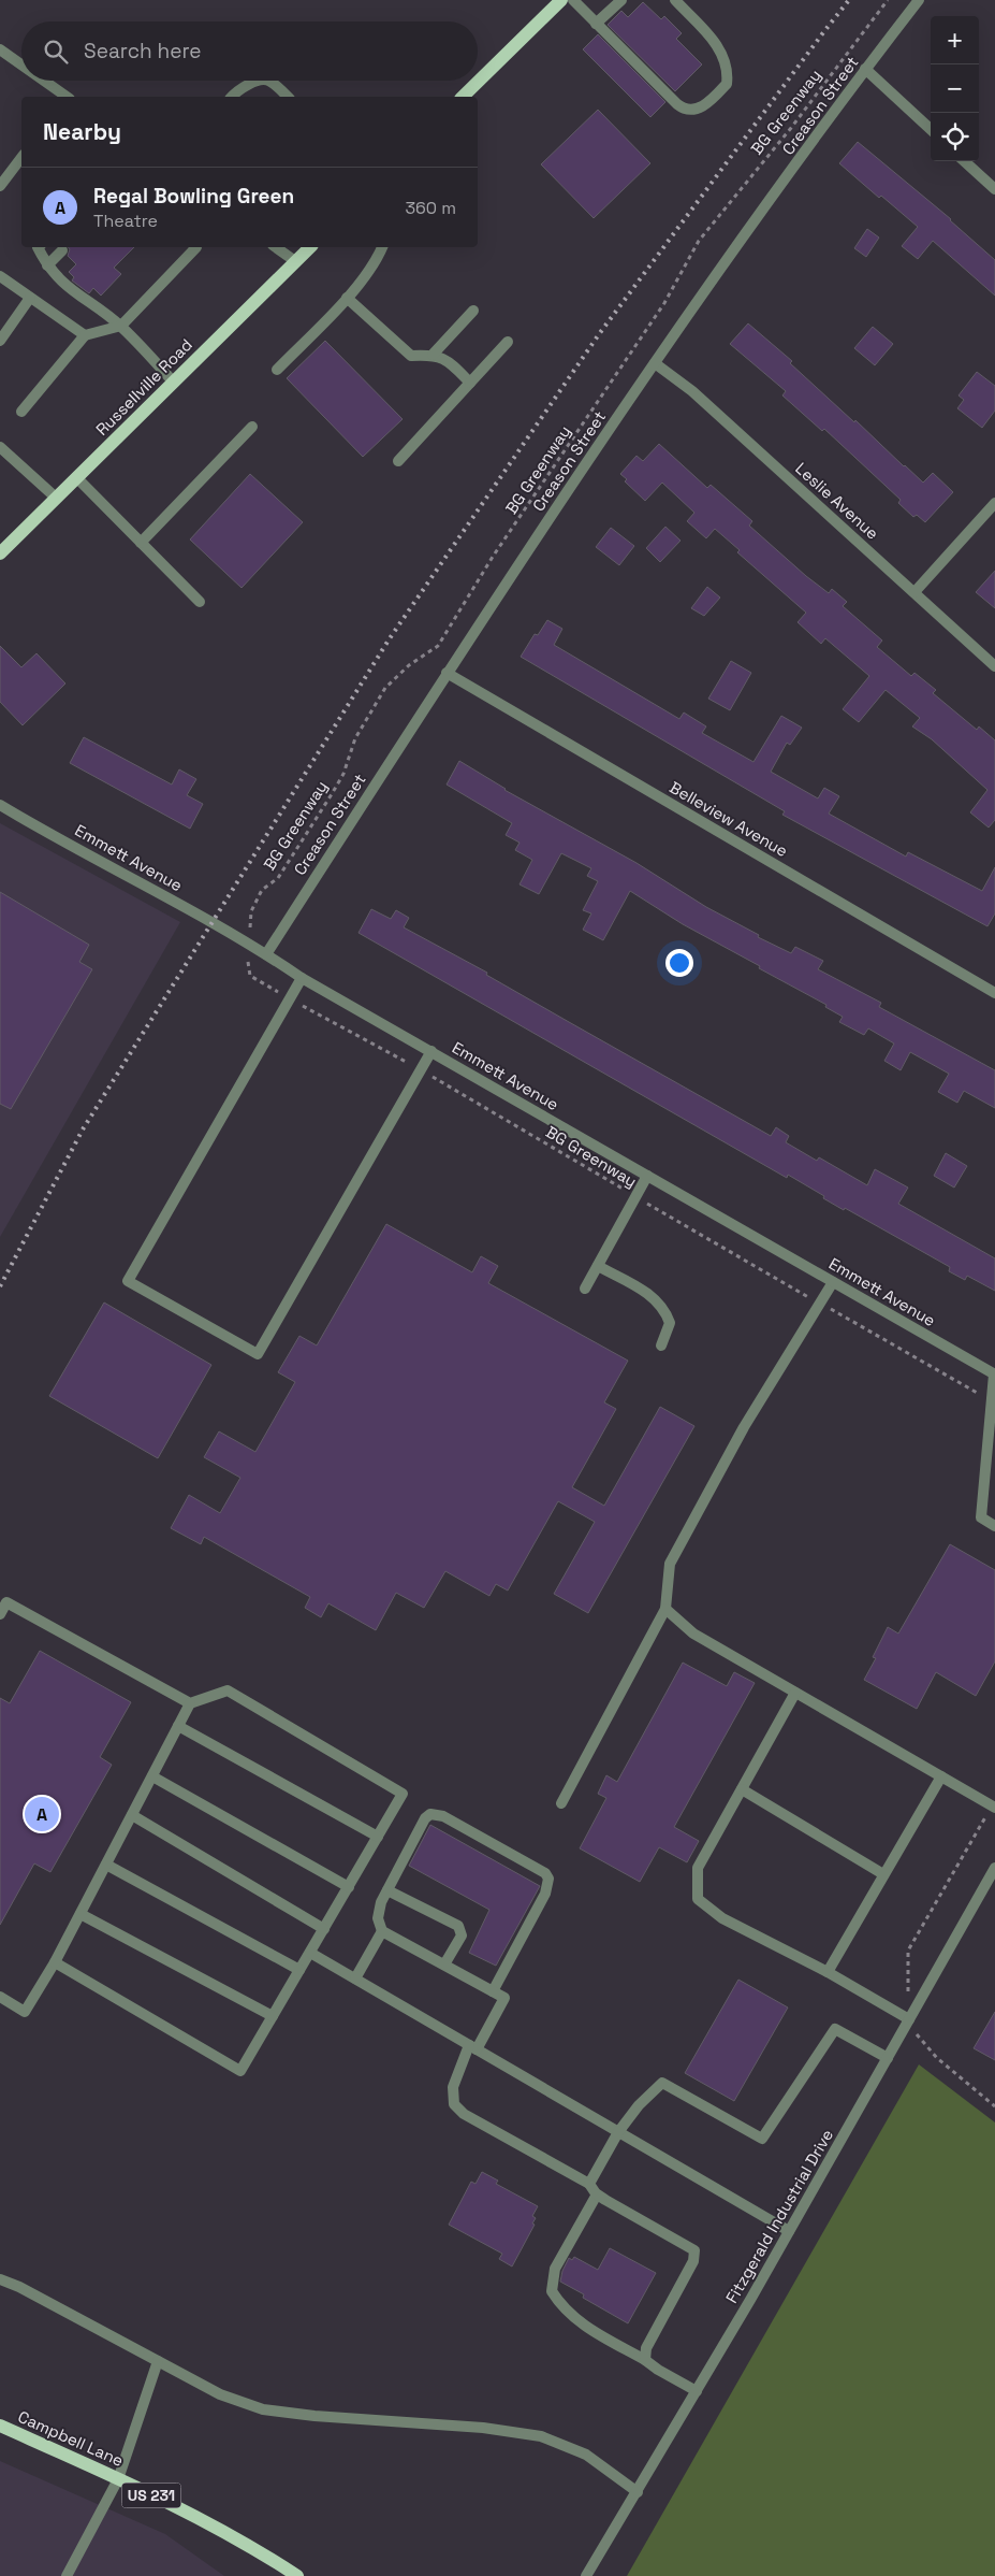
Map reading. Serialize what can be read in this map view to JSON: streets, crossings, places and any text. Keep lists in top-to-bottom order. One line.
{"streets":{"main road":["Russellville Road","Campbell Lane","US 231"],"street":["Creason Street","Leslie Avenue","Belleview Avenue","Emmett Avenue","Fitzgerald Industrial Drive"],"path":["BG Greenway"]},"crossings":[["Creason Street","Leslie Avenue"],["Creason Street","Belleview Avenue"],["Creason Street","Emmett Avenue"],["BG Greenway","Emmett Avenue"]],"page":{"map_buttons":["+","−"],"search":"Search here","heading":"Nearby","list":[{"mark":"A","name":"Regal Bowling Green","note":"Theatre","value":"360 m"}],"pins":"A"}}
